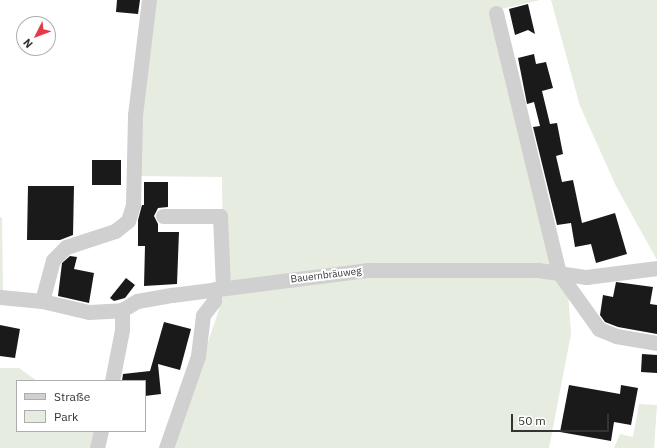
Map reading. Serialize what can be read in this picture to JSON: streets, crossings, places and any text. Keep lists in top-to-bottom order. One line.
{"streets":{"street":["Bauernbräuweg"]},"legend":["Straße","Park"],"scale_bar":"50 m","north":"bottom left"}
